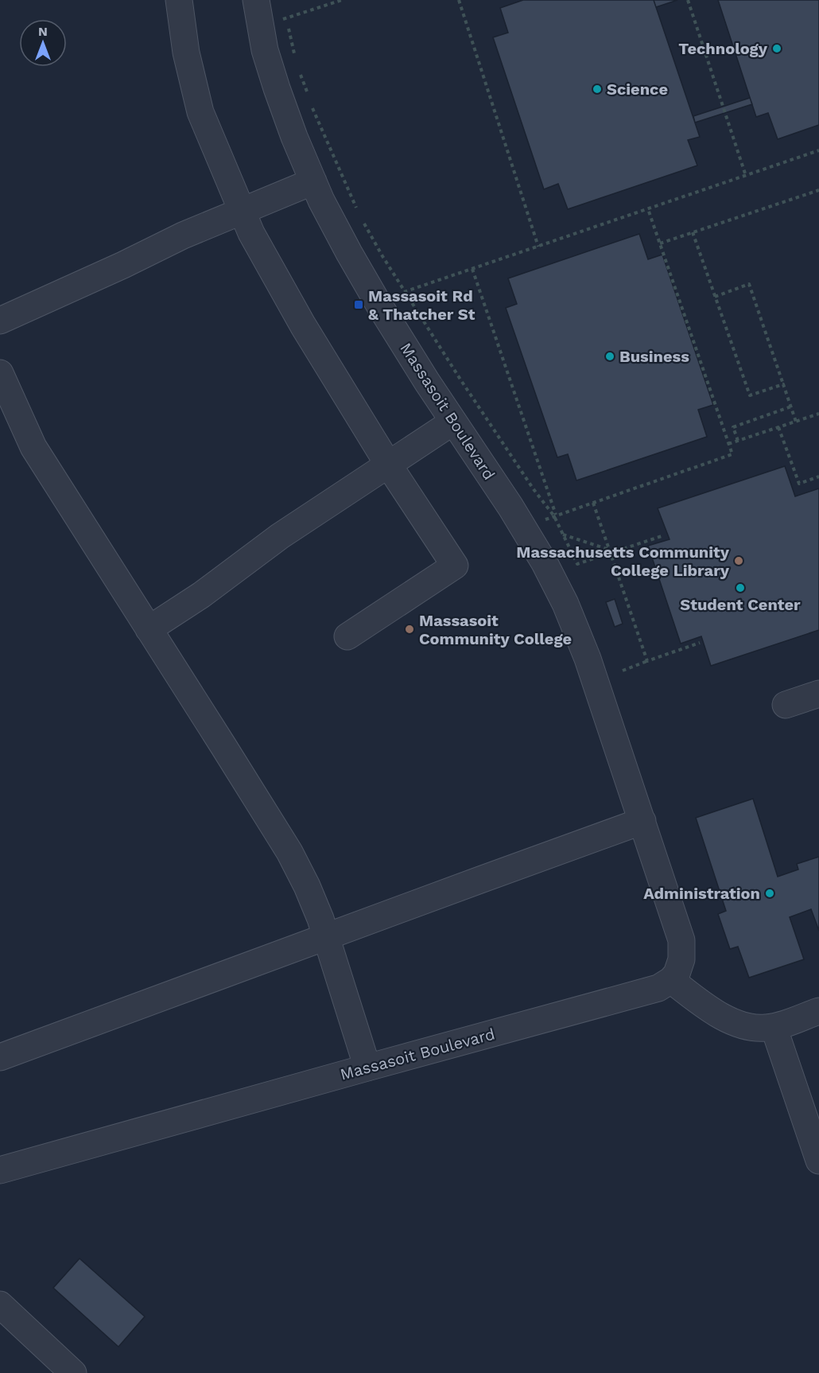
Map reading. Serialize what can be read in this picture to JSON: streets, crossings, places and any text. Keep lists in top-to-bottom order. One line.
{"streets":{"street":["Massasoit Boulevard"]},"places":{"other":["Technology","Science","Business","Massachusetts Community College Library","Student Center","Massasoit Community College","Administration"],"transit":["Massasoit Rd & Thatcher St"]},"north":"top"}
